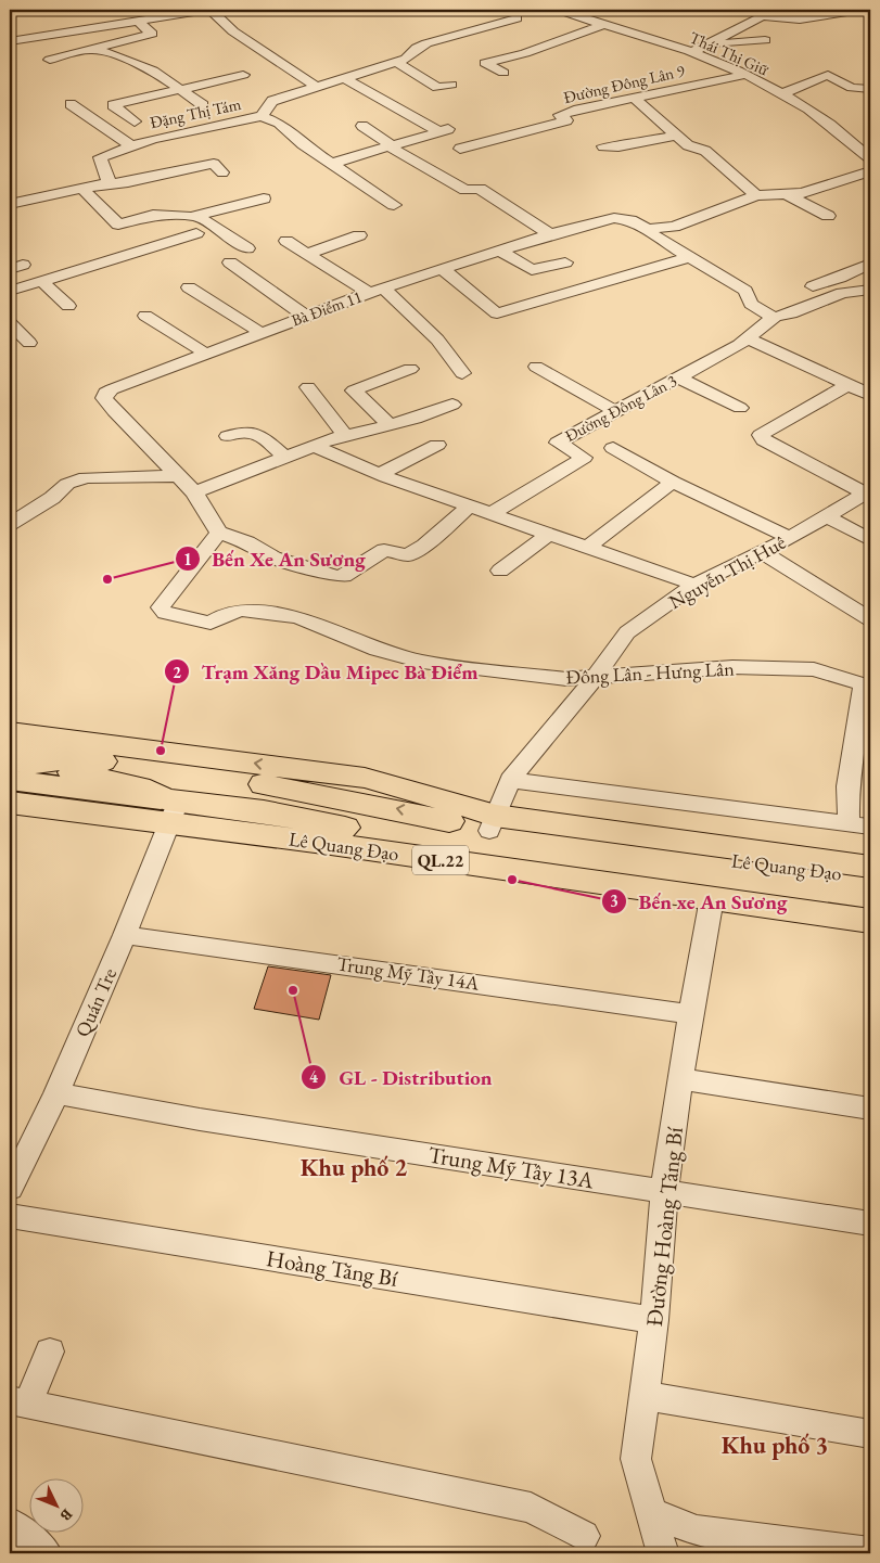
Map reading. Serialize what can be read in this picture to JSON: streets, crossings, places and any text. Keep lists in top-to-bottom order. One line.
{"streets":{"highway":["Lê Quang Đạo","QL.22"],"street":["Thái Thị Giữ","Đường Đông Lân 9","Đặng Thị Tám","Bà Điểm 11","Đường Đông Lân 3","Nguyễn Thị Huê","Đông Lân - Hưng Lân","Trung Mỹ Tây 14A","Quán Tre","Trung Mỹ Tây 13A","Đường Hoàng Tăng Bí","Hoàng Tăng Bí"]},"crossings":[["Thái Thị Giữ","Đường Đông Lân 9"],["Bà Điểm 11","Đông Lân - Hưng Lân"],["Nguyễn Thị Huê","Đông Lân - Hưng Lân"],["Nguyễn Thị Huê","Lê Quang Đạo"],["Lê Quang Đạo","Quán Tre"],["Lê Quang Đạo","Đường Hoàng Tăng Bí"],["Trung Mỹ Tây 14A","Quán Tre"],["Trung Mỹ Tây 14A","Đường Hoàng Tăng Bí"],["Quán Tre","Trung Mỹ Tây 13A"],["Trung Mỹ Tây 13A","Đường Hoàng Tăng Bí"],["Đường Hoàng Tăng Bí","Hoàng Tăng Bí"]],"districts":["Khu phố 2","Khu phố 3"],"places":["Bến Xe An Sương","Trạm Xăng Dầu Mipec Bà Điểm","Bến xe An Sương","GL - Distribution"],"north":"bottom right"}
